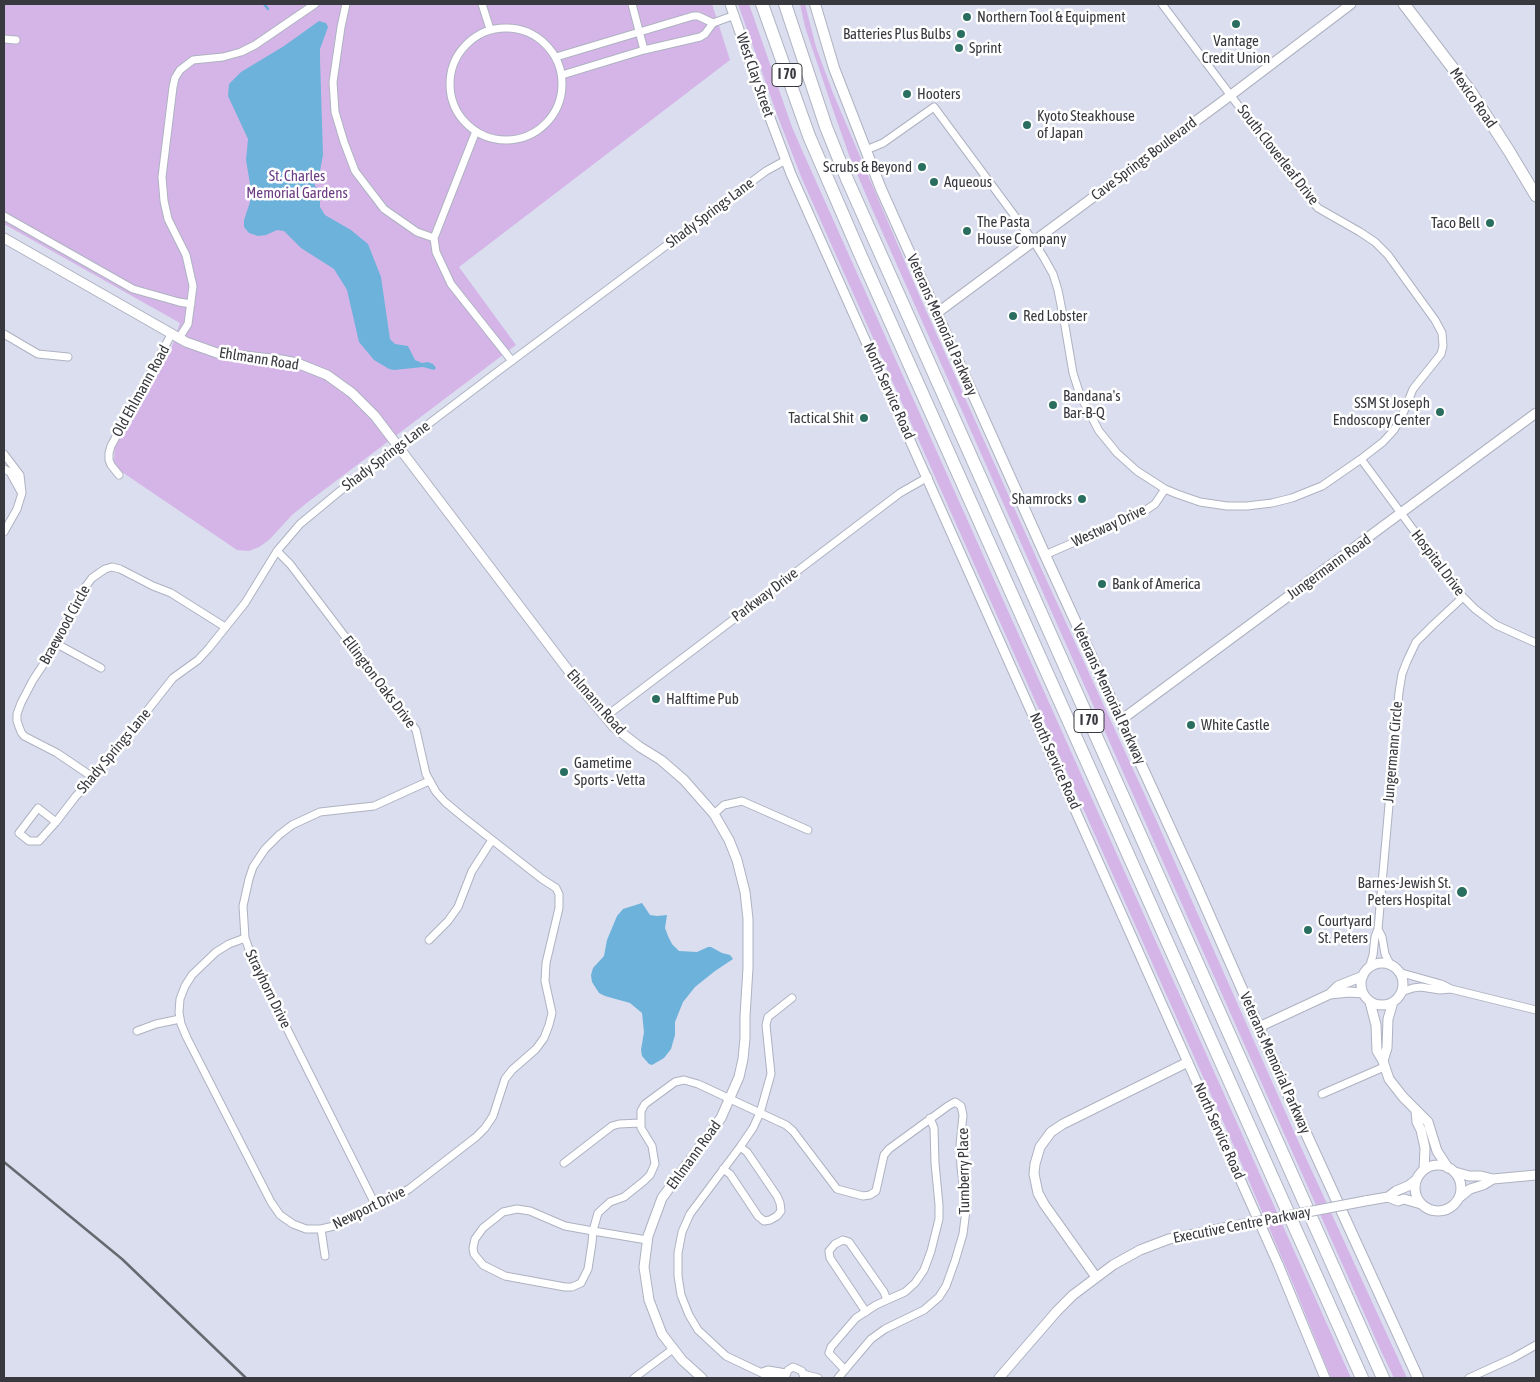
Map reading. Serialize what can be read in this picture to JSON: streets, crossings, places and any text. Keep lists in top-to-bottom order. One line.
{"streets":{"highway":["I 70"],"main road":["Mexico Road","Veterans Memorial Parkway"],"street":["West Clay Street","South Cloverleaf Drive","Cave Springs Boulevard","Shady Springs Lane","Ehlmann Road","Old Ehlmann Road","North Service Road","Westway Drive","Hospital Drive","Jungermann Road","Parkway Drive","Braewood Circle","Ellington Oaks Drive","Jungermann Circle","Strayhorn Drive","Turnberry Place","Newport Drive","Executive Centre Parkway"]},"crossings":[["West Clay Street","North Service Road"],["South Cloverleaf Drive","Cave Springs Boulevard"],["South Cloverleaf Drive","Veterans Memorial Parkway"],["South Cloverleaf Drive","Westway Drive"],["South Cloverleaf Drive","Hospital Drive"],["Cave Springs Boulevard","Veterans Memorial Parkway"],["Shady Springs Lane","Ehlmann Road"],["Shady Springs Lane","North Service Road"],["Shady Springs Lane","Braewood Circle"],["Shady Springs Lane","Ellington Oaks Drive"],["Veterans Memorial Parkway","Westway Drive"],["Veterans Memorial Parkway","Jungermann Road"],["Ehlmann Road","Old Ehlmann Road"],["Ehlmann Road","Parkway Drive"],["Ehlmann Road","Turnberry Place"],["North Service Road","Parkway Drive"],["Hospital Drive","Jungermann Road"],["Hospital Drive","Jungermann Circle"],["Ellington Oaks Drive","Strayhorn Drive"],["Ellington Oaks Drive","Newport Drive"],["Strayhorn Drive","Newport Drive"]],"parks":["St. Charles Memorial Gardens"],"places":["Northern Tool & Equipment","Vantage Credit Union","Batteries Plus Bulbs","Sprint","Hooters","Kyoto Steakhouse of Japan","Scrubs & Beyond","Aqueous","Taco Bell","The Pasta House Company","Red Lobster","Bandana's Bar-B-Q","SSM St Joseph Endoscopy Center","Tactical Shit","Shamrocks","Bank of America","Halftime Pub","White Castle","Gametime Sports - Vetta","Barnes-Jewish St. Peters Hospital","Courtyard St. Peters"]}
